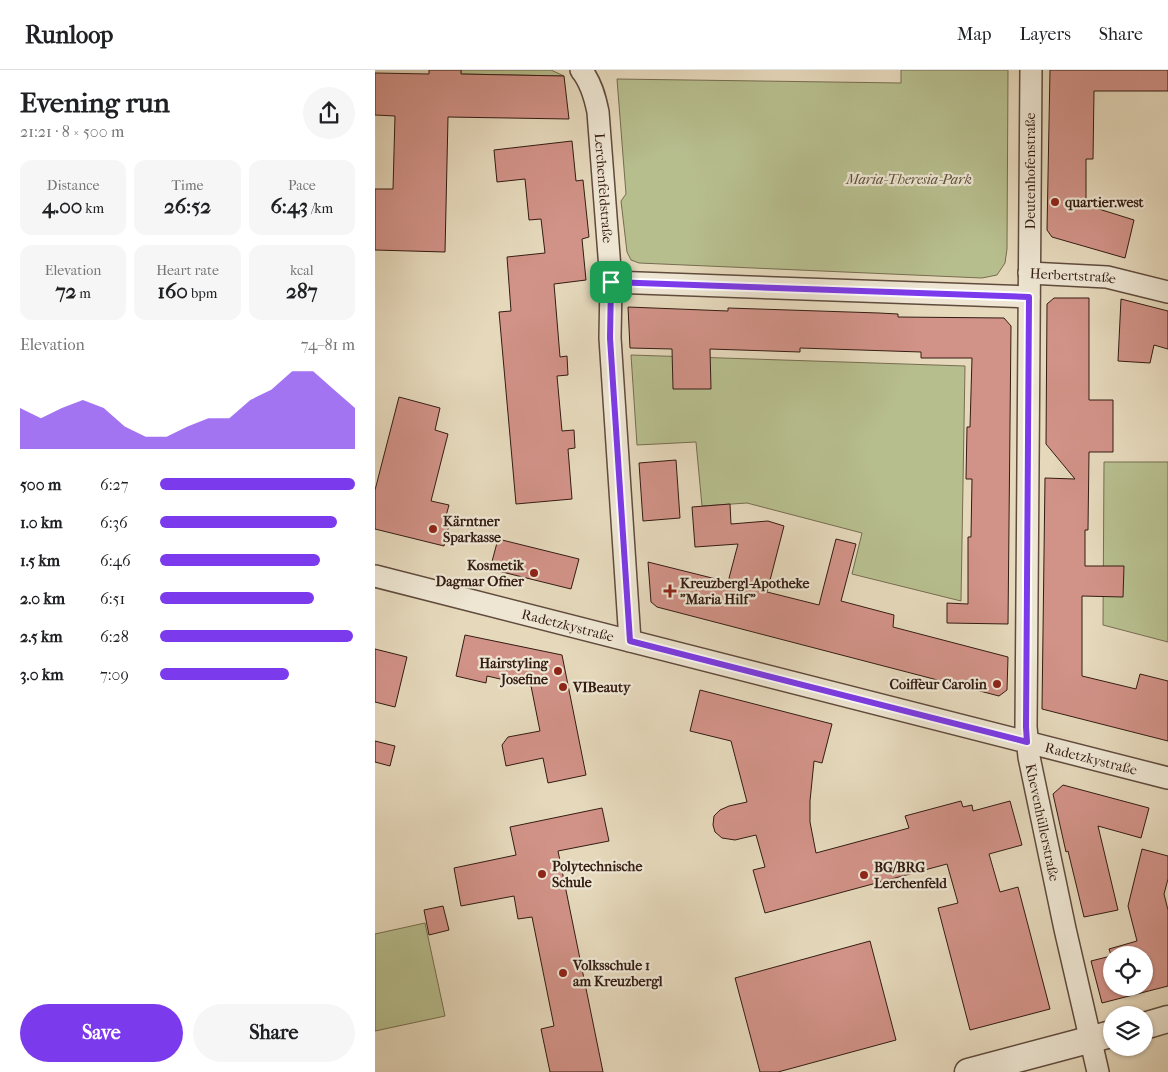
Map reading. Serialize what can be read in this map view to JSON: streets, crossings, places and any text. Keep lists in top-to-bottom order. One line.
{"streets":{"street":["Deutenhofenstraße","Lerchenfeldstraße","Herbertstraße","Radetzkystraße","Khevenhüllerstraße"]},"crossings":[["Deutenhofenstraße","Herbertstraße"],["Lerchenfeldstraße","Herbertstraße"],["Lerchenfeldstraße","Radetzkystraße"],["Herbertstraße","Khevenhüllerstraße"],["Radetzkystraße","Khevenhüllerstraße"]],"parks":["Maria-Theresia-Park"],"places":{"other":["quartier.west","Kärntner Sparkasse","Kosmetik Dagmar Ofner","Hairstyling Josefine","Coiffeur Carolin","VIBeauty","Polytechnische Schule","BG/BRG Lerchenfeld","Volksschule 1 am Kreuzbergl"],"health":["Kreuzbergl-Apotheke \"Maria Hilf\""]},"page":{"header":"Runloop","nav":["Map","Layers","Share"],"heading":["Evening run","21:21 · 8 × 500 m"],"stats":[["Distance","4.00 km"],["Time","26:52"],["Pace","6:43 /km"],["Elevation","72 m"],["Heart rate","160 bpm"],["kcal","287"]],"chart":["Elevation","74–81 m"],"list":[{"name":"500 m","note":"6:27"},{"name":"1.0 km","note":"6:36"},{"name":"1.5 km","note":"6:46"},{"name":"2.0 km","note":"6:51"},{"name":"2.5 km","note":"6:28"},{"name":"3.0 km","note":"7:09"}],"buttons":["Save","Share"]}}
